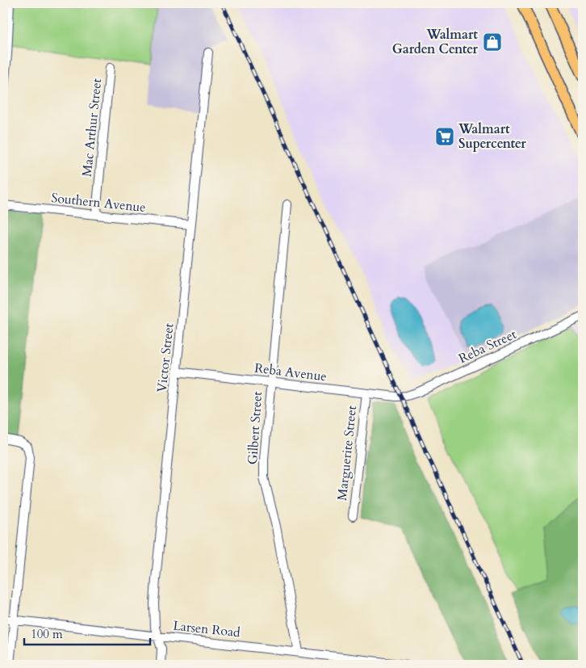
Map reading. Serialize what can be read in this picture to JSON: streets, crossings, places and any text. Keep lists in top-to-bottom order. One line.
{"streets":{"street":["Mac Arthur Street","Southern Avenue","Reba Street","Victor Street","Reba Avenue","Gilbert Street","Marguerite Street","Larsen Road"]},"crossings":[["Mac Arthur Street","Southern Avenue"],["Southern Avenue","Victor Street"],["Reba Street","Reba Avenue"],["Victor Street","Reba Avenue"],["Victor Street","Larsen Road"],["Reba Avenue","Gilbert Street"],["Reba Avenue","Marguerite Street"],["Gilbert Street","Larsen Road"]],"places":{"shop":["Walmart Garden Center"],"supermarket":["Walmart Supercenter"]},"scale_bar":"100 m"}
